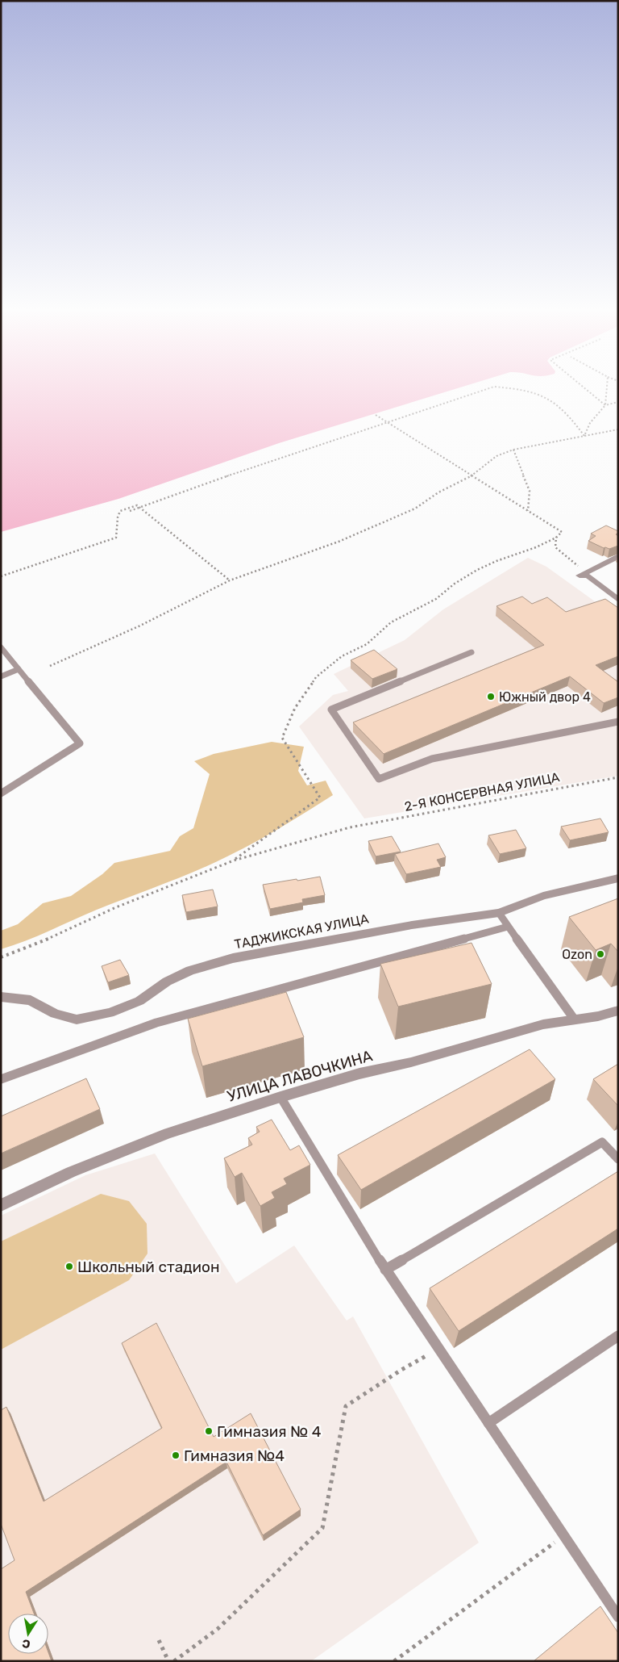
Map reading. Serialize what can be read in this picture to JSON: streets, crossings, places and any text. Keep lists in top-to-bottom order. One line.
{"streets":{"street":["ТАДЖИКСКАЯ УЛИЦА","УЛИЦА ЛАВОЧКИНА"],"path":["2-Я КОНСЕРВНАЯ УЛИЦА"]},"places":["Южный двор 4","Ozon","Школьный стадион","Гимназия № 4","Гимназия №4"],"north":"bottom"}
